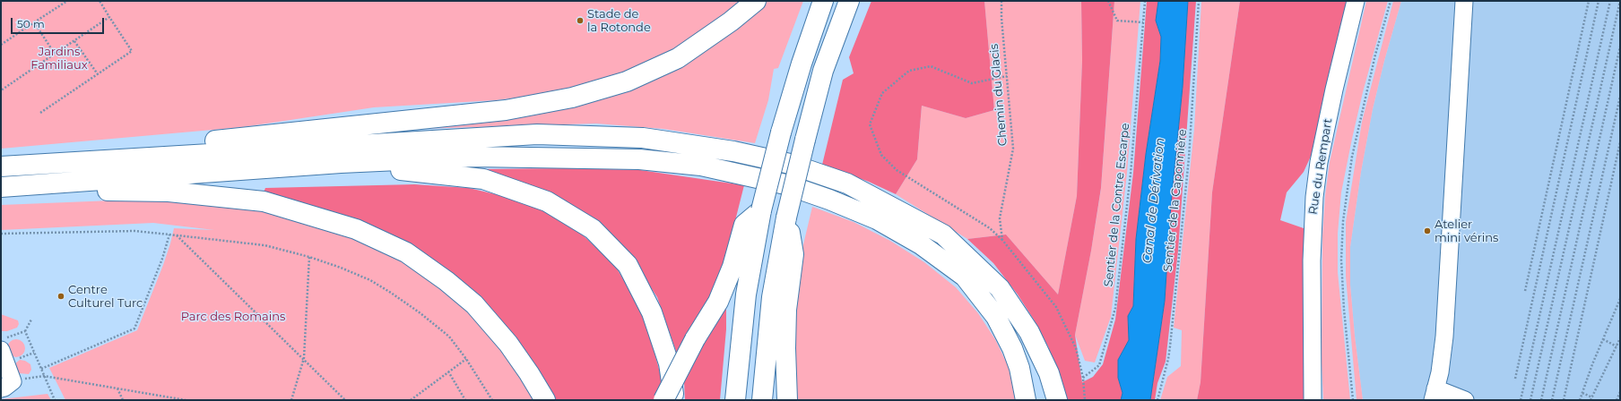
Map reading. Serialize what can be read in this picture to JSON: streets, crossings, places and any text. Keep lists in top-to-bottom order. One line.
{"streets":{"street":["Rue du Rempart"],"path":["Chemin du Glacis","Sentier de la Caponnière","Sentier de la Contre Escarpe"]},"water":["Canal de Dérivation"],"parks":["Jardins Familiaux","Parc des Romains"],"places":["Stade de la Rotonde","Atelier mini vérins","Centre Culturel Turc"],"scale_bar":"50 m"}
